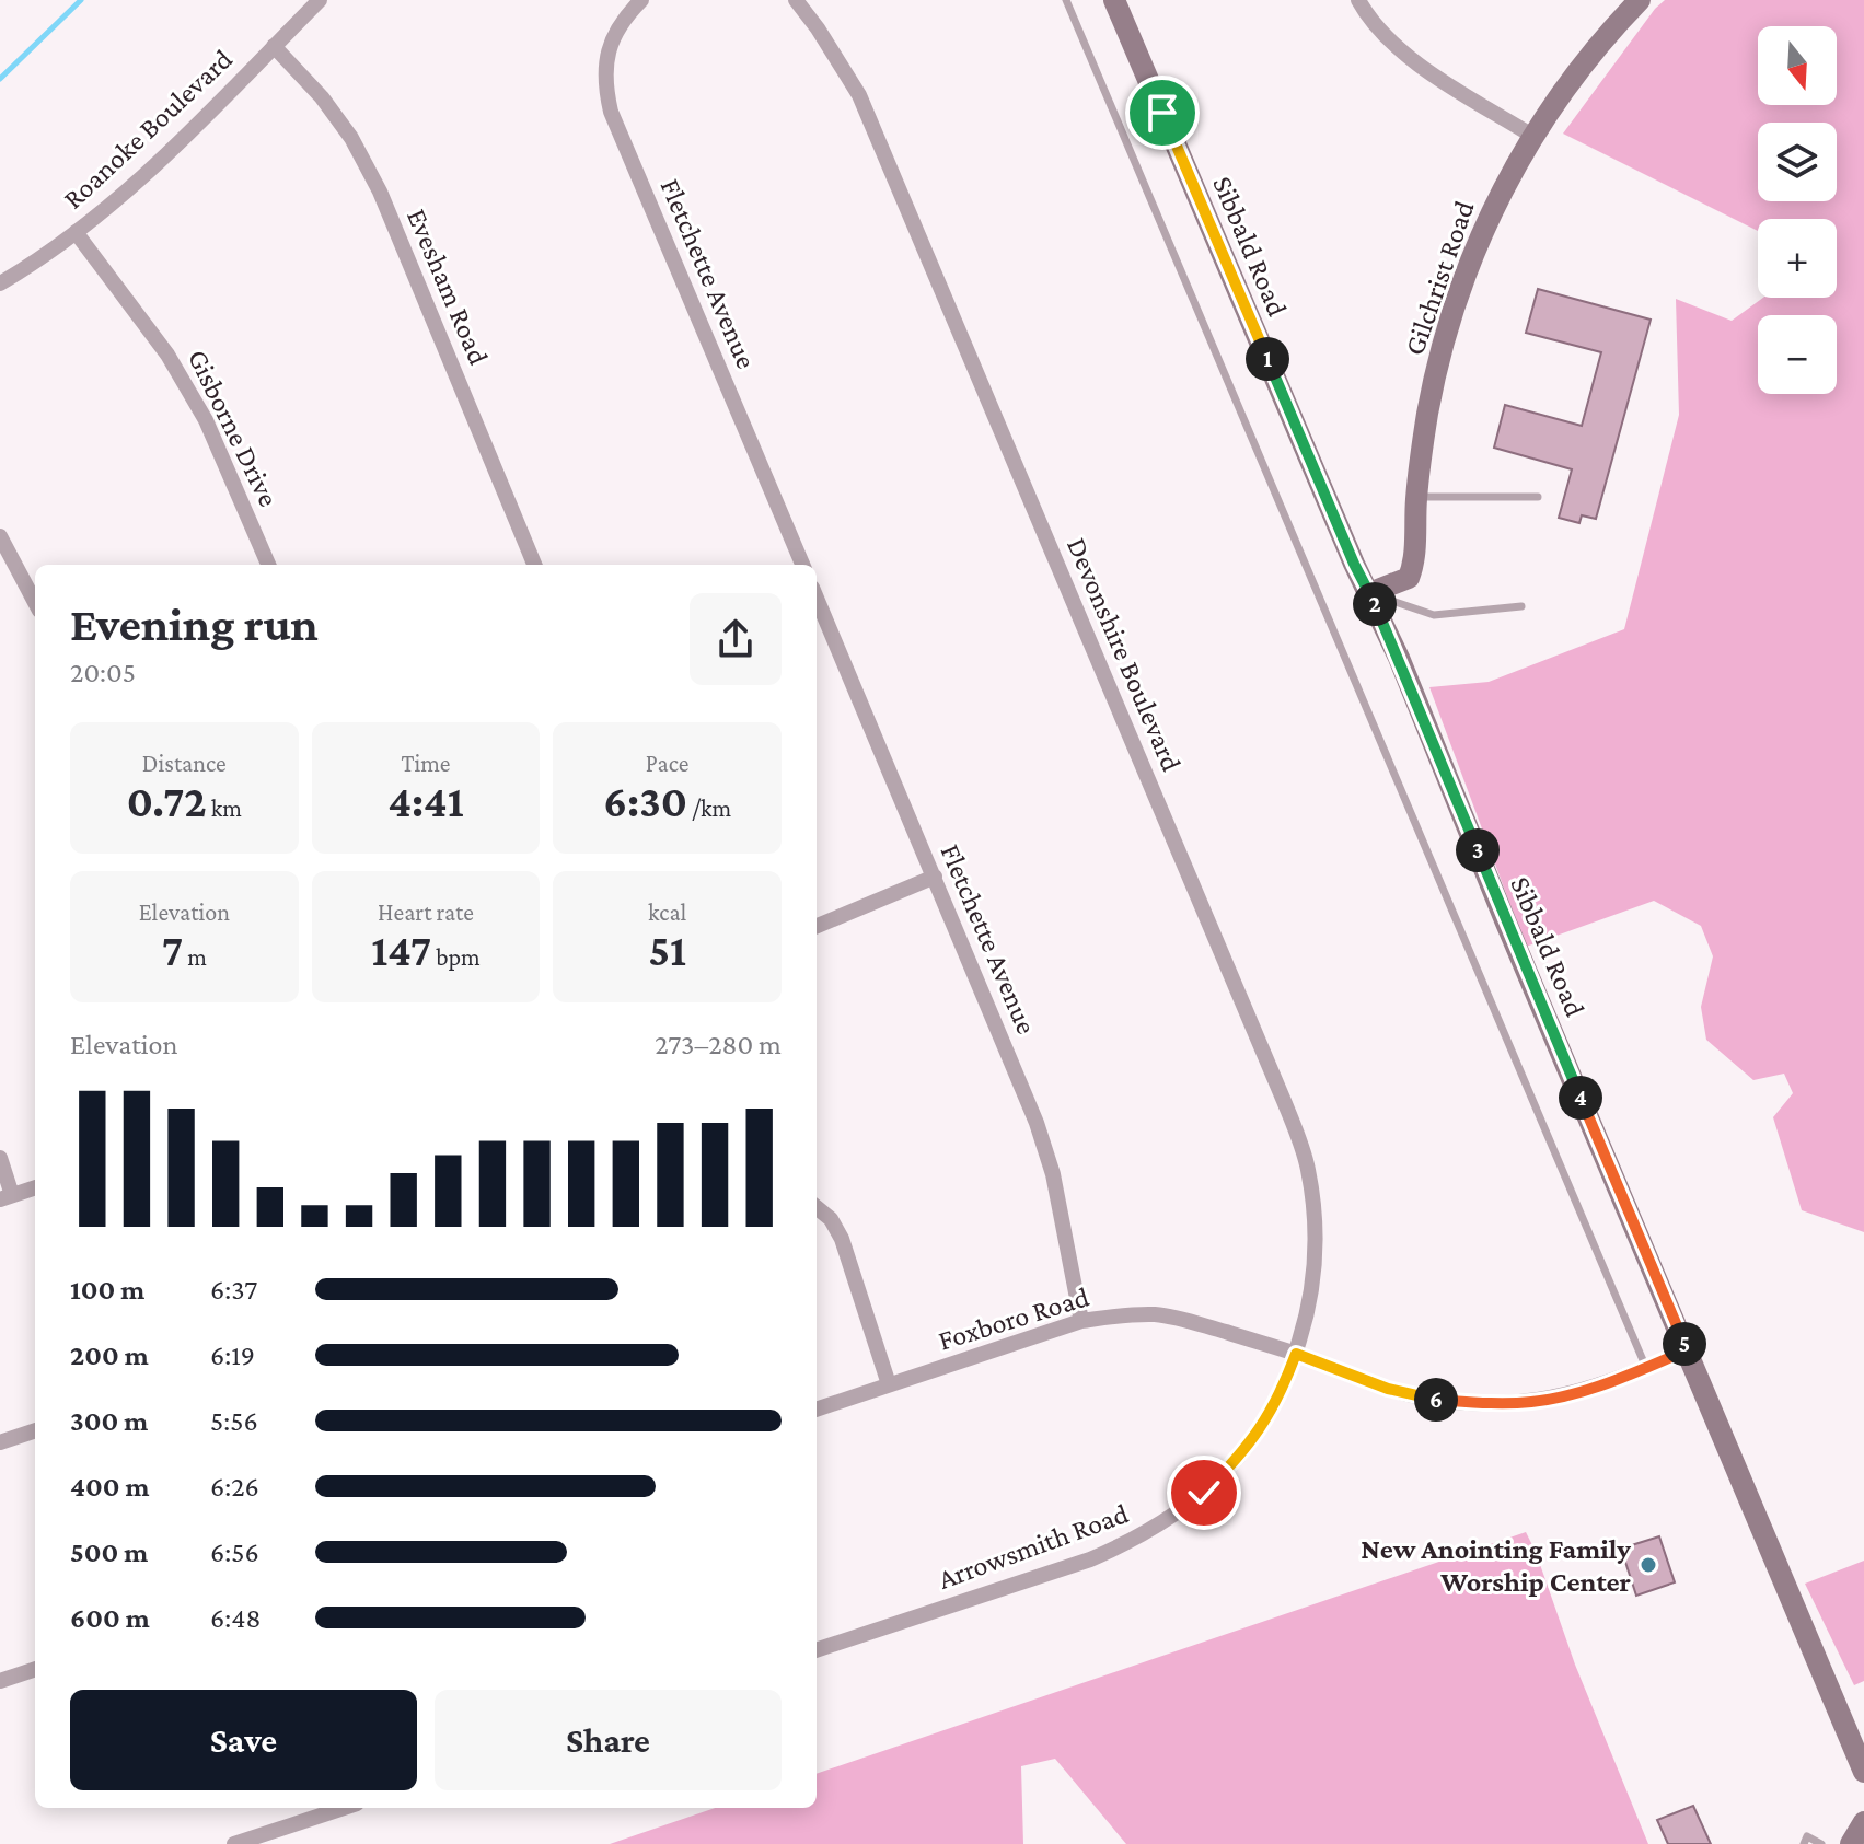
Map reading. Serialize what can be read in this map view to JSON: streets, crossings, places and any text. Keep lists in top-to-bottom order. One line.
{"streets":{"street":["Roanoke Boulevard","Sibbald Road","Fletchette Avenue","Gilchrist Road","Evesham Road","Gisborne Drive","Devonshire Boulevard","Foxboro Road","Arrowsmith Road"]},"crossings":[["Roanoke Boulevard","Evesham Road"],["Roanoke Boulevard","Gisborne Drive"],["Sibbald Road","Gilchrist Road"],["Sibbald Road","Foxboro Road"],["Fletchette Avenue","Foxboro Road"],["Devonshire Boulevard","Foxboro Road"],["Devonshire Boulevard","Arrowsmith Road"],["Foxboro Road","Arrowsmith Road"]],"places":["New Anointing Family Worship Center"],"north":"bottom","page":{"map_buttons":["+","−"],"pins":["1","2","3","4","5","6"],"heading":["Evening run","20:05"],"stats":[["Distance","0.72 km"],["Time","4:41"],["Pace","6:30 /km"],["Elevation","7 m"],["Heart rate","147 bpm"],["kcal","51"]],"chart":["Elevation","273–280 m"],"list":[{"name":"100 m","note":"6:37"},{"name":"200 m","note":"6:19"},{"name":"300 m","note":"5:56"},{"name":"400 m","note":"6:26"},{"name":"500 m","note":"6:56"},{"name":"600 m","note":"6:48"}],"buttons":["Save","Share"]}}
